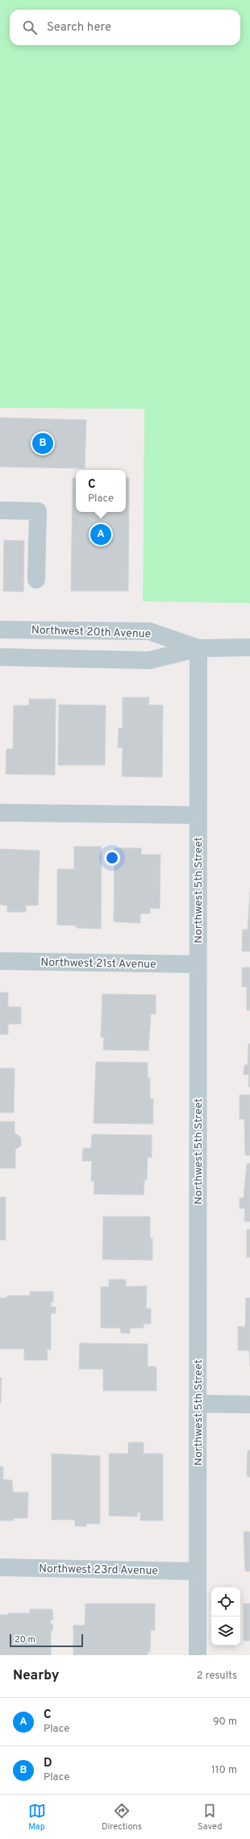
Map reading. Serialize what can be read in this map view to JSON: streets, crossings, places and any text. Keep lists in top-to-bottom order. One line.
{"streets":{"street":["Northwest 20th Avenue","Northwest 5th Street","Northwest 21st Avenue","Northwest 23rd Avenue"]},"crossings":[["Northwest 20th Avenue","Northwest 5th Street"],["Northwest 5th Street","Northwest 21st Avenue"],["Northwest 5th Street","Northwest 23rd Avenue"]],"scale_bar":"20 m","page":{"search":"Search here","pins":["B","A"],"popup":["C","Place"],"scale":"20 m","heading":["Nearby","2 results"],"list":[{"mark":"A","name":"C","note":"Place","value":"90 m"},{"mark":"B","name":"D","note":"Place","value":"110 m"}],"nav":["Map","Directions","Saved"]}}
